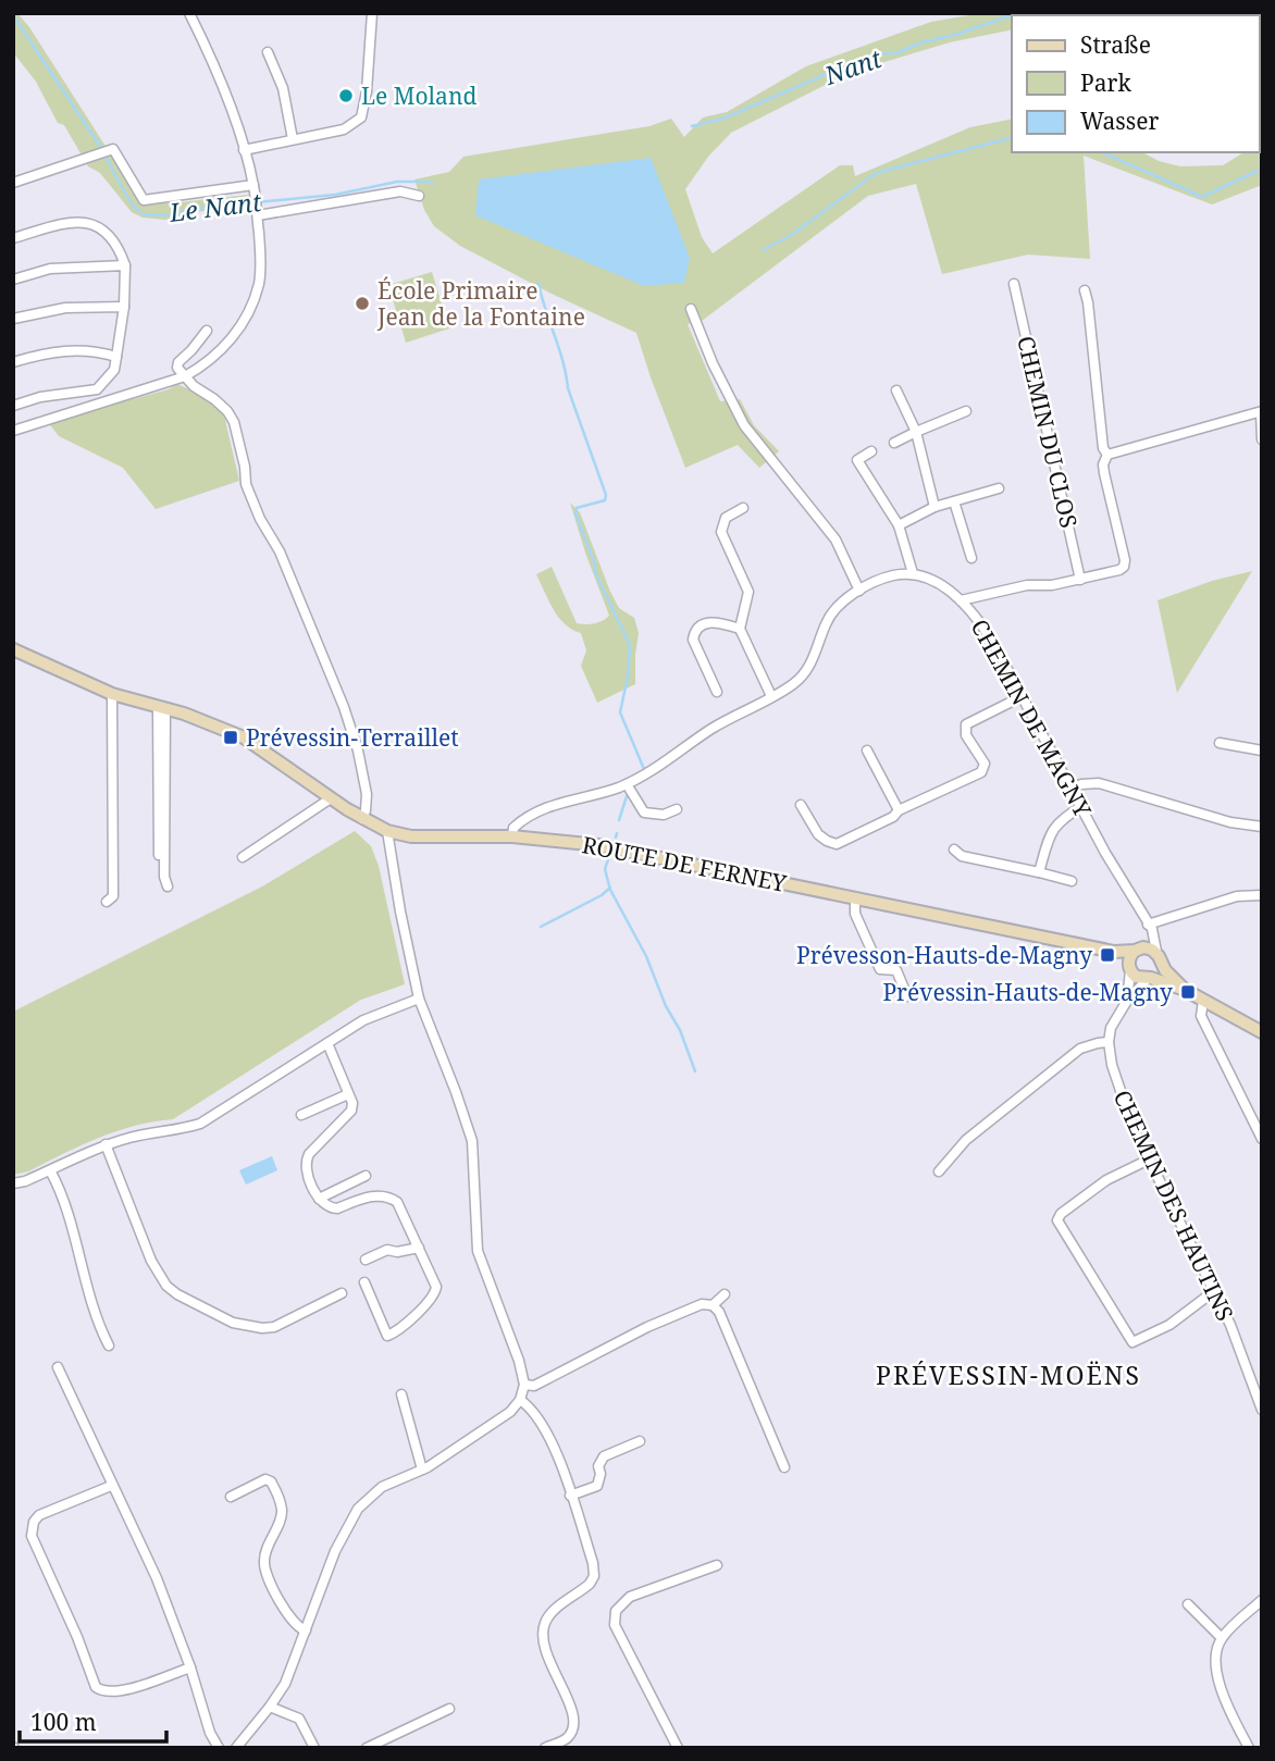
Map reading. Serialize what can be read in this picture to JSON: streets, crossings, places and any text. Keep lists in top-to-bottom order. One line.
{"streets":{"main road":["ROUTE DE FERNEY"],"street":["CHEMIN DU CLOS","CHEMIN DE MAGNY","CHEMIN DES HAUTINS"]},"crossings":[["CHEMIN DU CLOS","CHEMIN DE MAGNY"],["CHEMIN DE MAGNY","ROUTE DE FERNEY"]],"districts":["PRÉVESSIN-MOËNS"],"water":["Nant","Le Nant"],"places":{"other":["Le Moland","École Primaire Jean de la Fontaine"],"transit":["Prévessin-Terraillet","Prévesson-Hauts-de-Magny","Prévessin-Hauts-de-Magny"]},"legend":["Straße","Park","Wasser"],"scale_bar":"100 m"}
